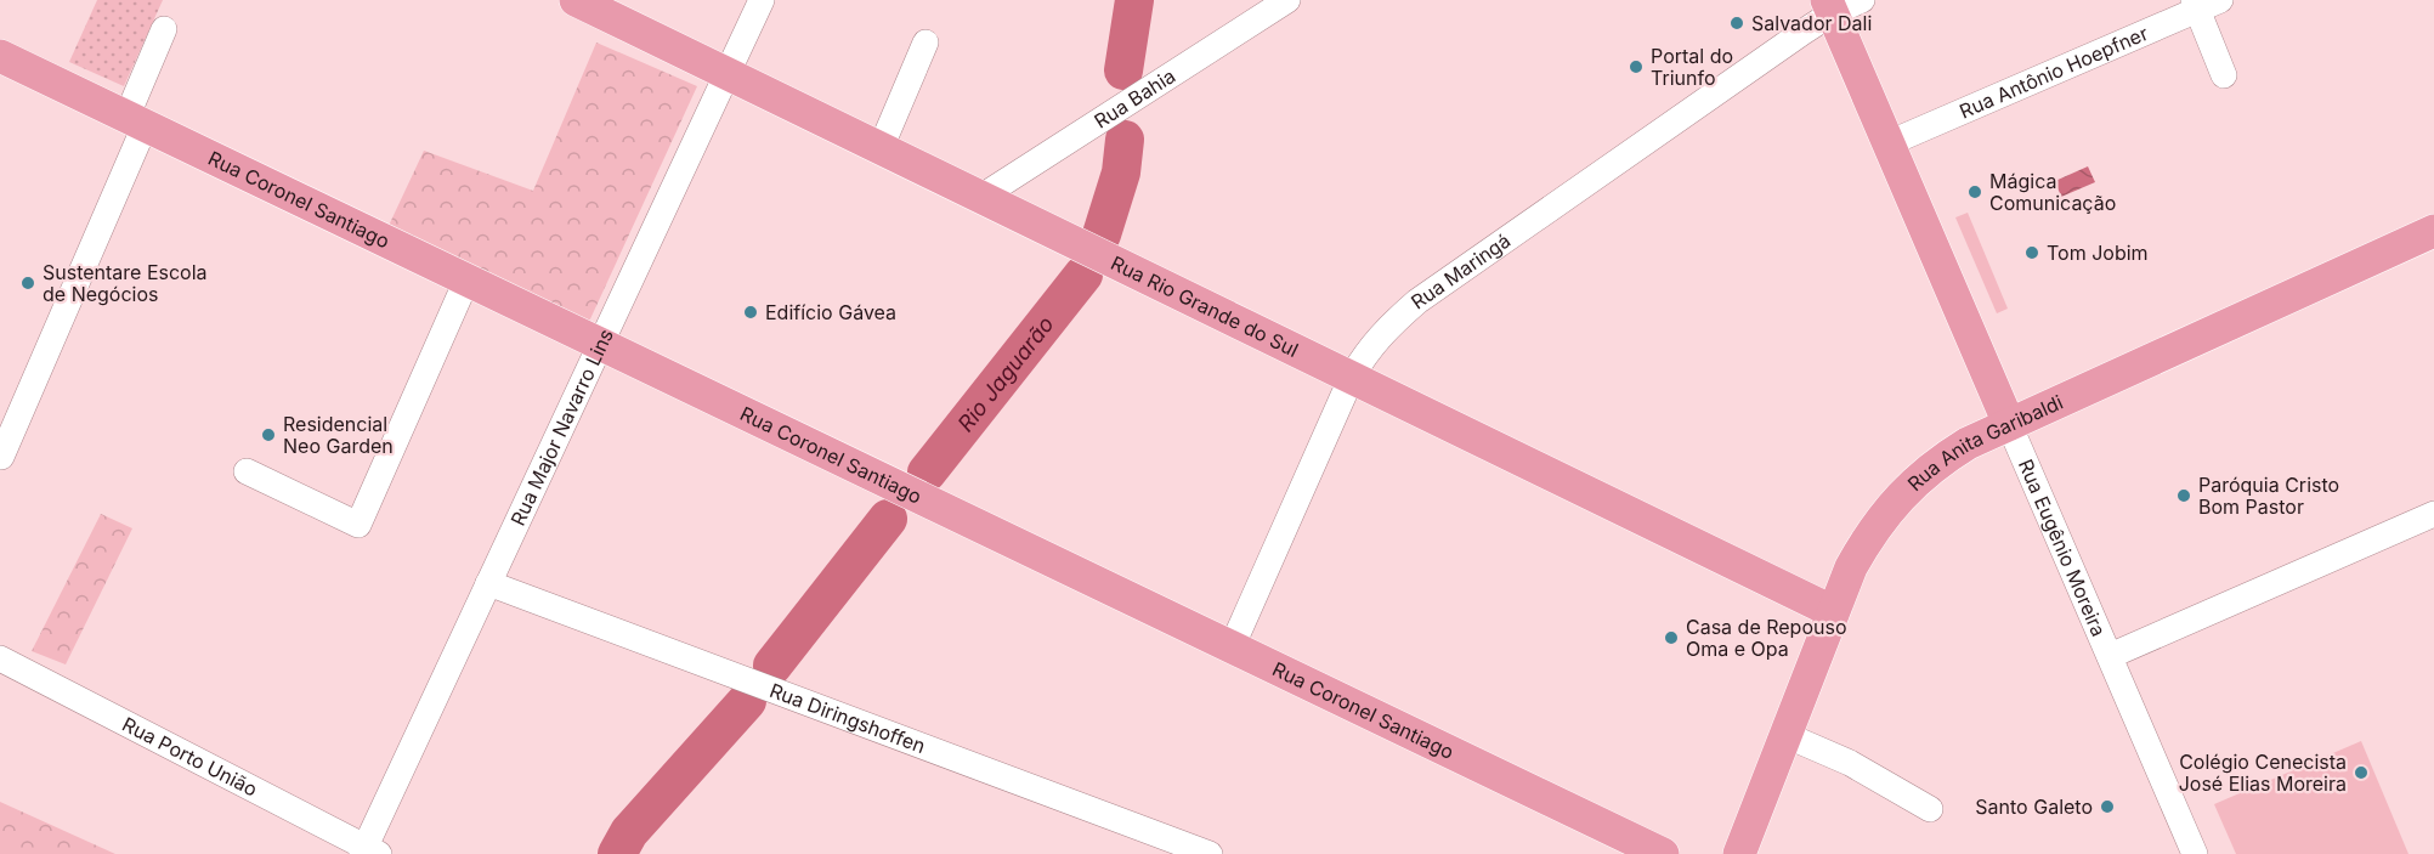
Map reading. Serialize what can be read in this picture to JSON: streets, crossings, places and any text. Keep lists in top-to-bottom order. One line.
{"streets":{"main road":["Rua Coronel Santiago","Rua Rio Grande do Sul","Rua Anita Garibaldi","Rua Eugênio Moreira"],"street":["Rua Antônio Hoepfner","Rua Bahia","Rua Maringá","Rua Major Navarro Lins","Rua Diringshoffen","Rua Porto União"]},"crossings":[["Rua Antônio Hoepfner","Rua Eugênio Moreira"],["Rua Bahia","Rua Rio Grande do Sul"],["Rua Coronel Santiago","Rua Maringá"],["Rua Coronel Santiago","Rua Major Navarro Lins"],["Rua Maringá","Rua Rio Grande do Sul"],["Rua Maringá","Rua Eugênio Moreira"],["Rua Rio Grande do Sul","Rua Major Navarro Lins"],["Rua Rio Grande do Sul","Rua Anita Garibaldi"],["Rua Major Navarro Lins","Rua Diringshoffen"],["Rua Major Navarro Lins","Rua Porto União"],["Rua Anita Garibaldi","Rua Eugênio Moreira"]],"water":["Rio Jaguarão"],"places":["Salvador Dali","Portal do Triunfo","Mágica Comunicação","Tom Jobim","Sustentare Escola de Negócios","Edifício Gávea","Residencial Neo Garden","Paróquia Cristo Bom Pastor","Casa de Repouso Oma e Opa","Colégio Cenecista José Elias Moreira","Santo Galeto"]}
